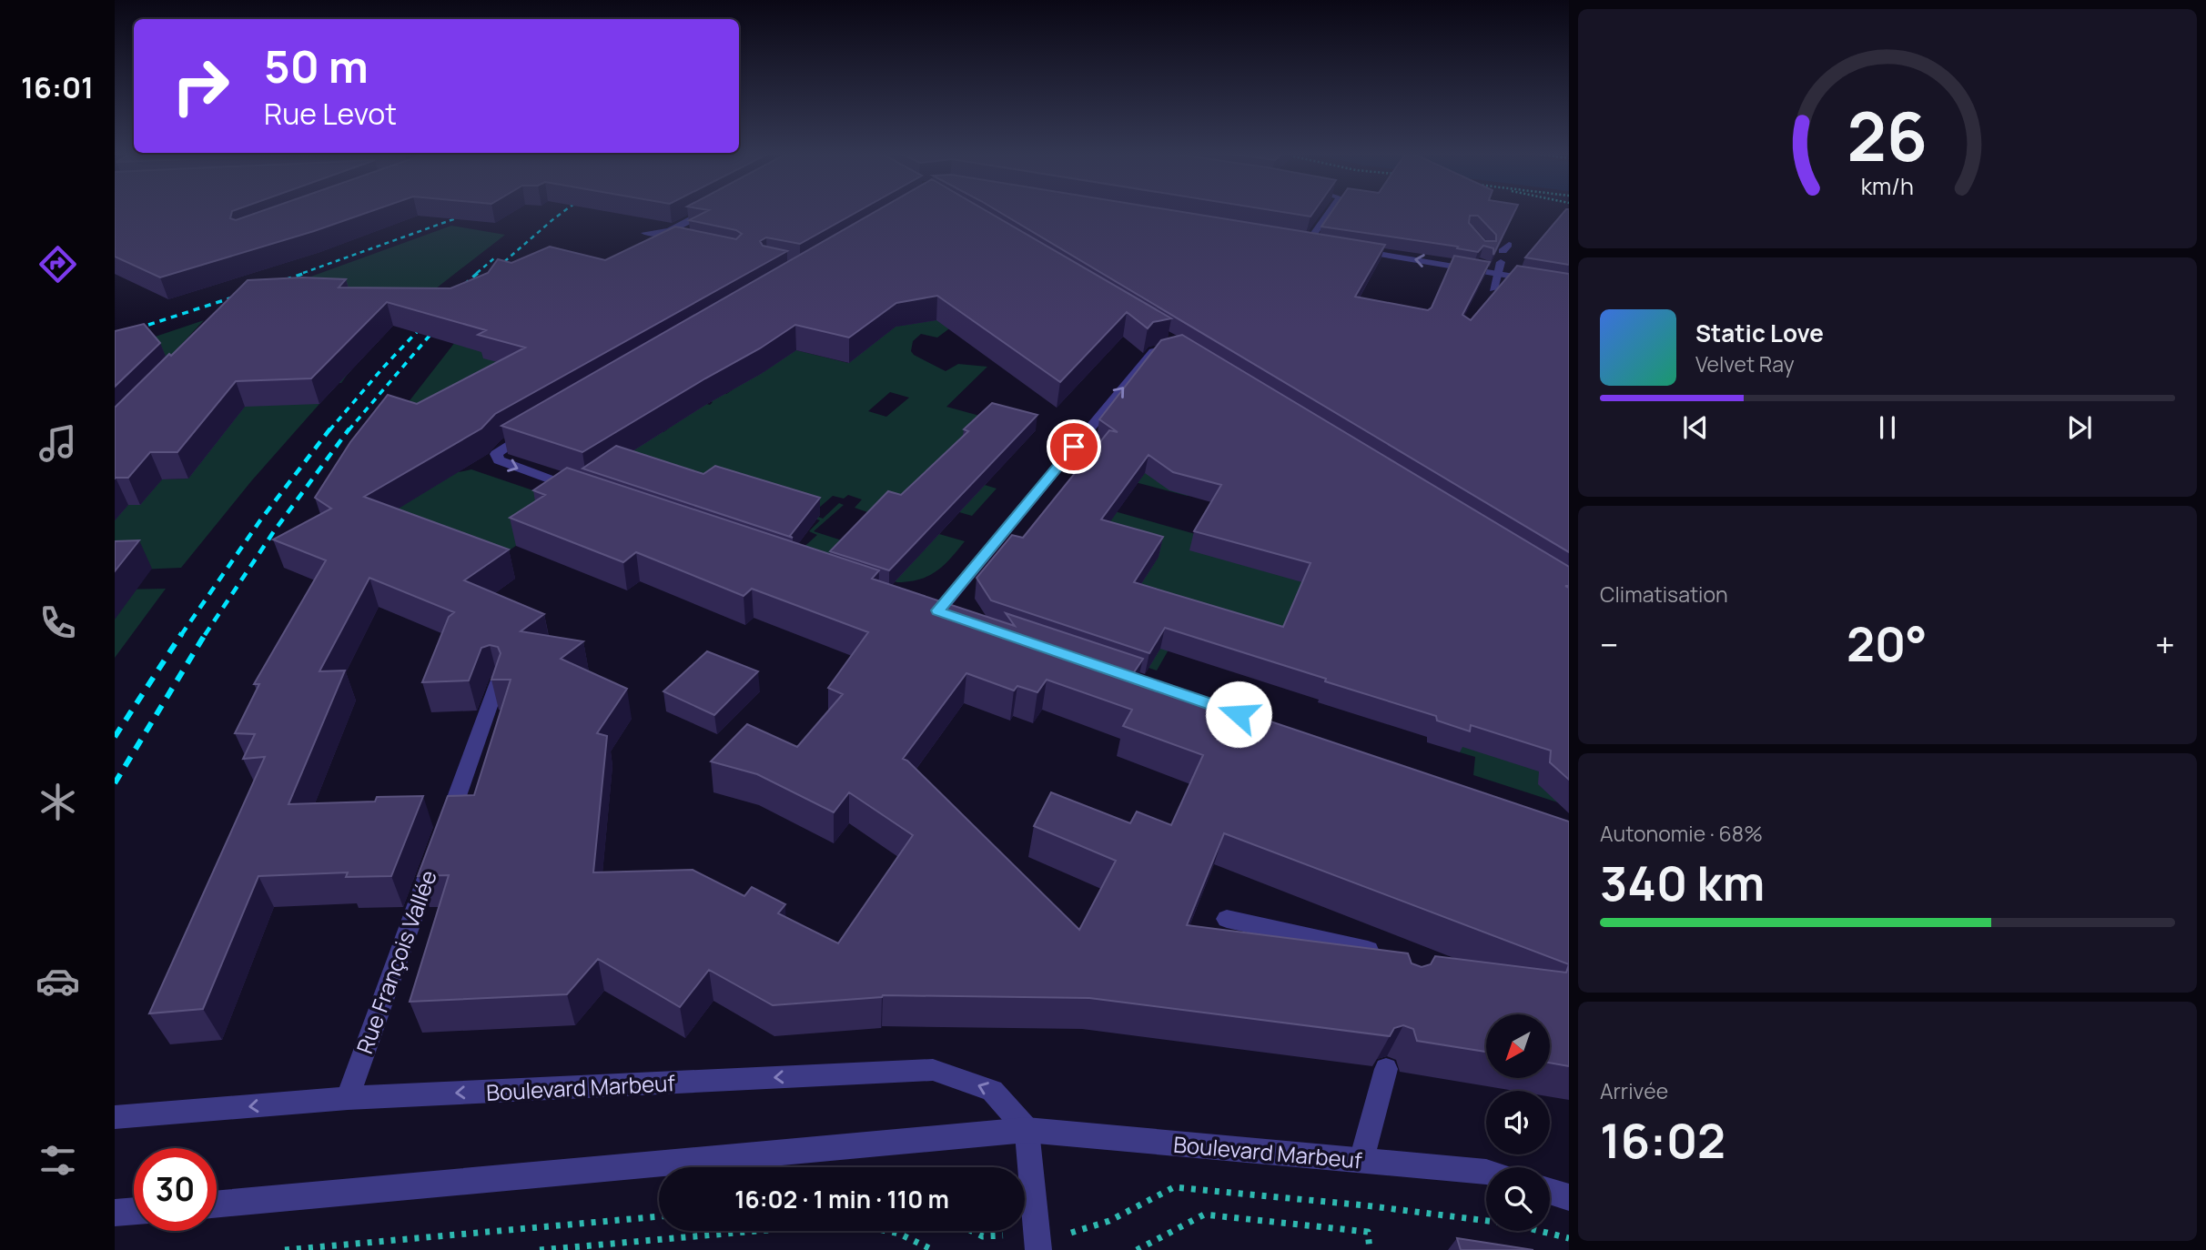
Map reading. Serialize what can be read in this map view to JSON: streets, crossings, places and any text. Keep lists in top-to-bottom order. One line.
{"streets":{"street":["Rue François Vallée","Boulevard Marbeuf"]},"crossings":[["Rue François Vallée","Boulevard Marbeuf"]],"north":"bottom left","page":{"tabs":"16:01","turn":["50 m","Rue Levot"],"song":["Static Love","Velvet Ray"],"tile":["Climatisation",["Autonomie · 68%","340 km"],["Arrivée","16:02"]],"heat":["−","20°","+"],"limit":"30","trip":"16:02 · 1 min · 110 m","gauge":["26","km/h"]}}
